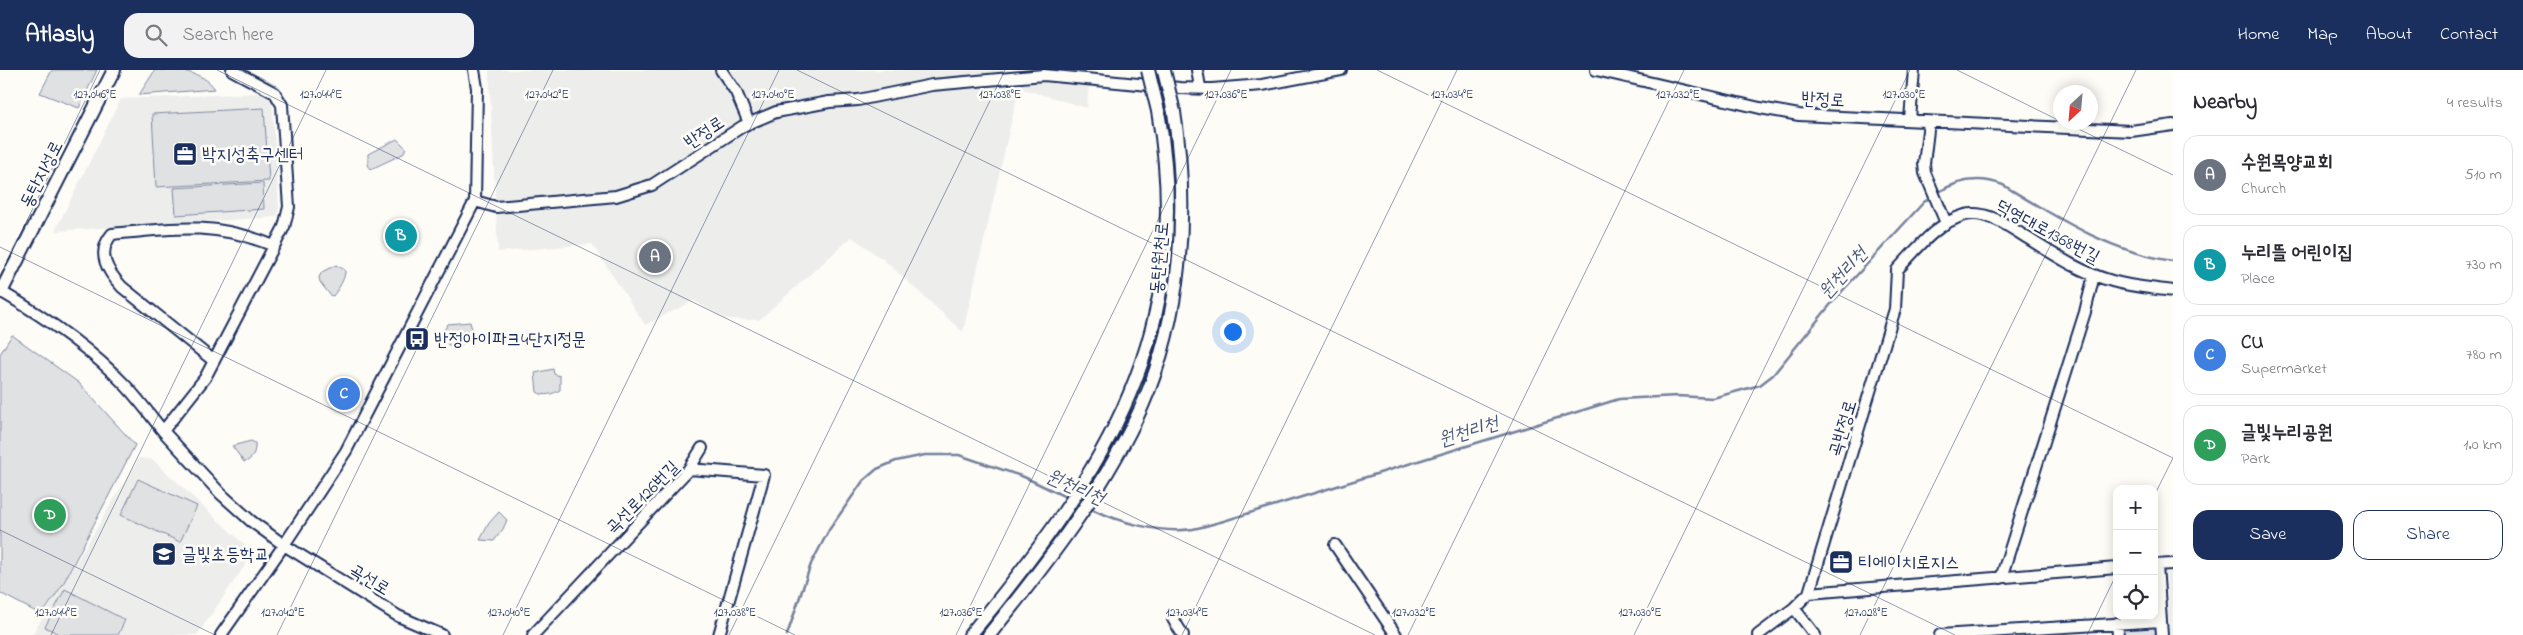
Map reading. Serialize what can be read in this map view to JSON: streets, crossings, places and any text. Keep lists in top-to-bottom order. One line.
{"streets":{"main road":["동탄지성로","동탄원천로"],"street":["반정로","덕영대로1368번길","곡반정로","곡선로126번길","곡선로"]},"crossings":[["동탄지성로","곡선로"],["덕영대로1368번길","곡반정로"]],"water":["원천리천"],"places":{"office":["박지성축구센터","티에이치로지스"],"bus stop":["반정아이파크4단지정문"],"school or university":["글빛초등학교"]},"north":"bottom left","page":{"header":"Atlasly","search":"Search here","nav":["Home","Map","About","Contact"],"heading":["Nearby","4 results"],"list":[{"mark":"A","name":"수원목양교회","note":"Church","value":"510 m"},{"mark":"B","name":"누리뜰 어린이집","note":"Place","value":"730 m"},{"mark":"C","name":"CU","note":"Supermarket","value":"780 m"},{"mark":"D","name":"글빛누리공원","note":"Park","value":"1.0 km"}],"pins":["B","A","C","D"],"map_buttons":["+","−"],"buttons":["Save","Share"]},"coordinates":["127.038°E","127.034°E","127.032°E","127.046°E","127.044°E","127.042°E","127.040°E","127.036°E","127.030°E","127.028°E"]}
